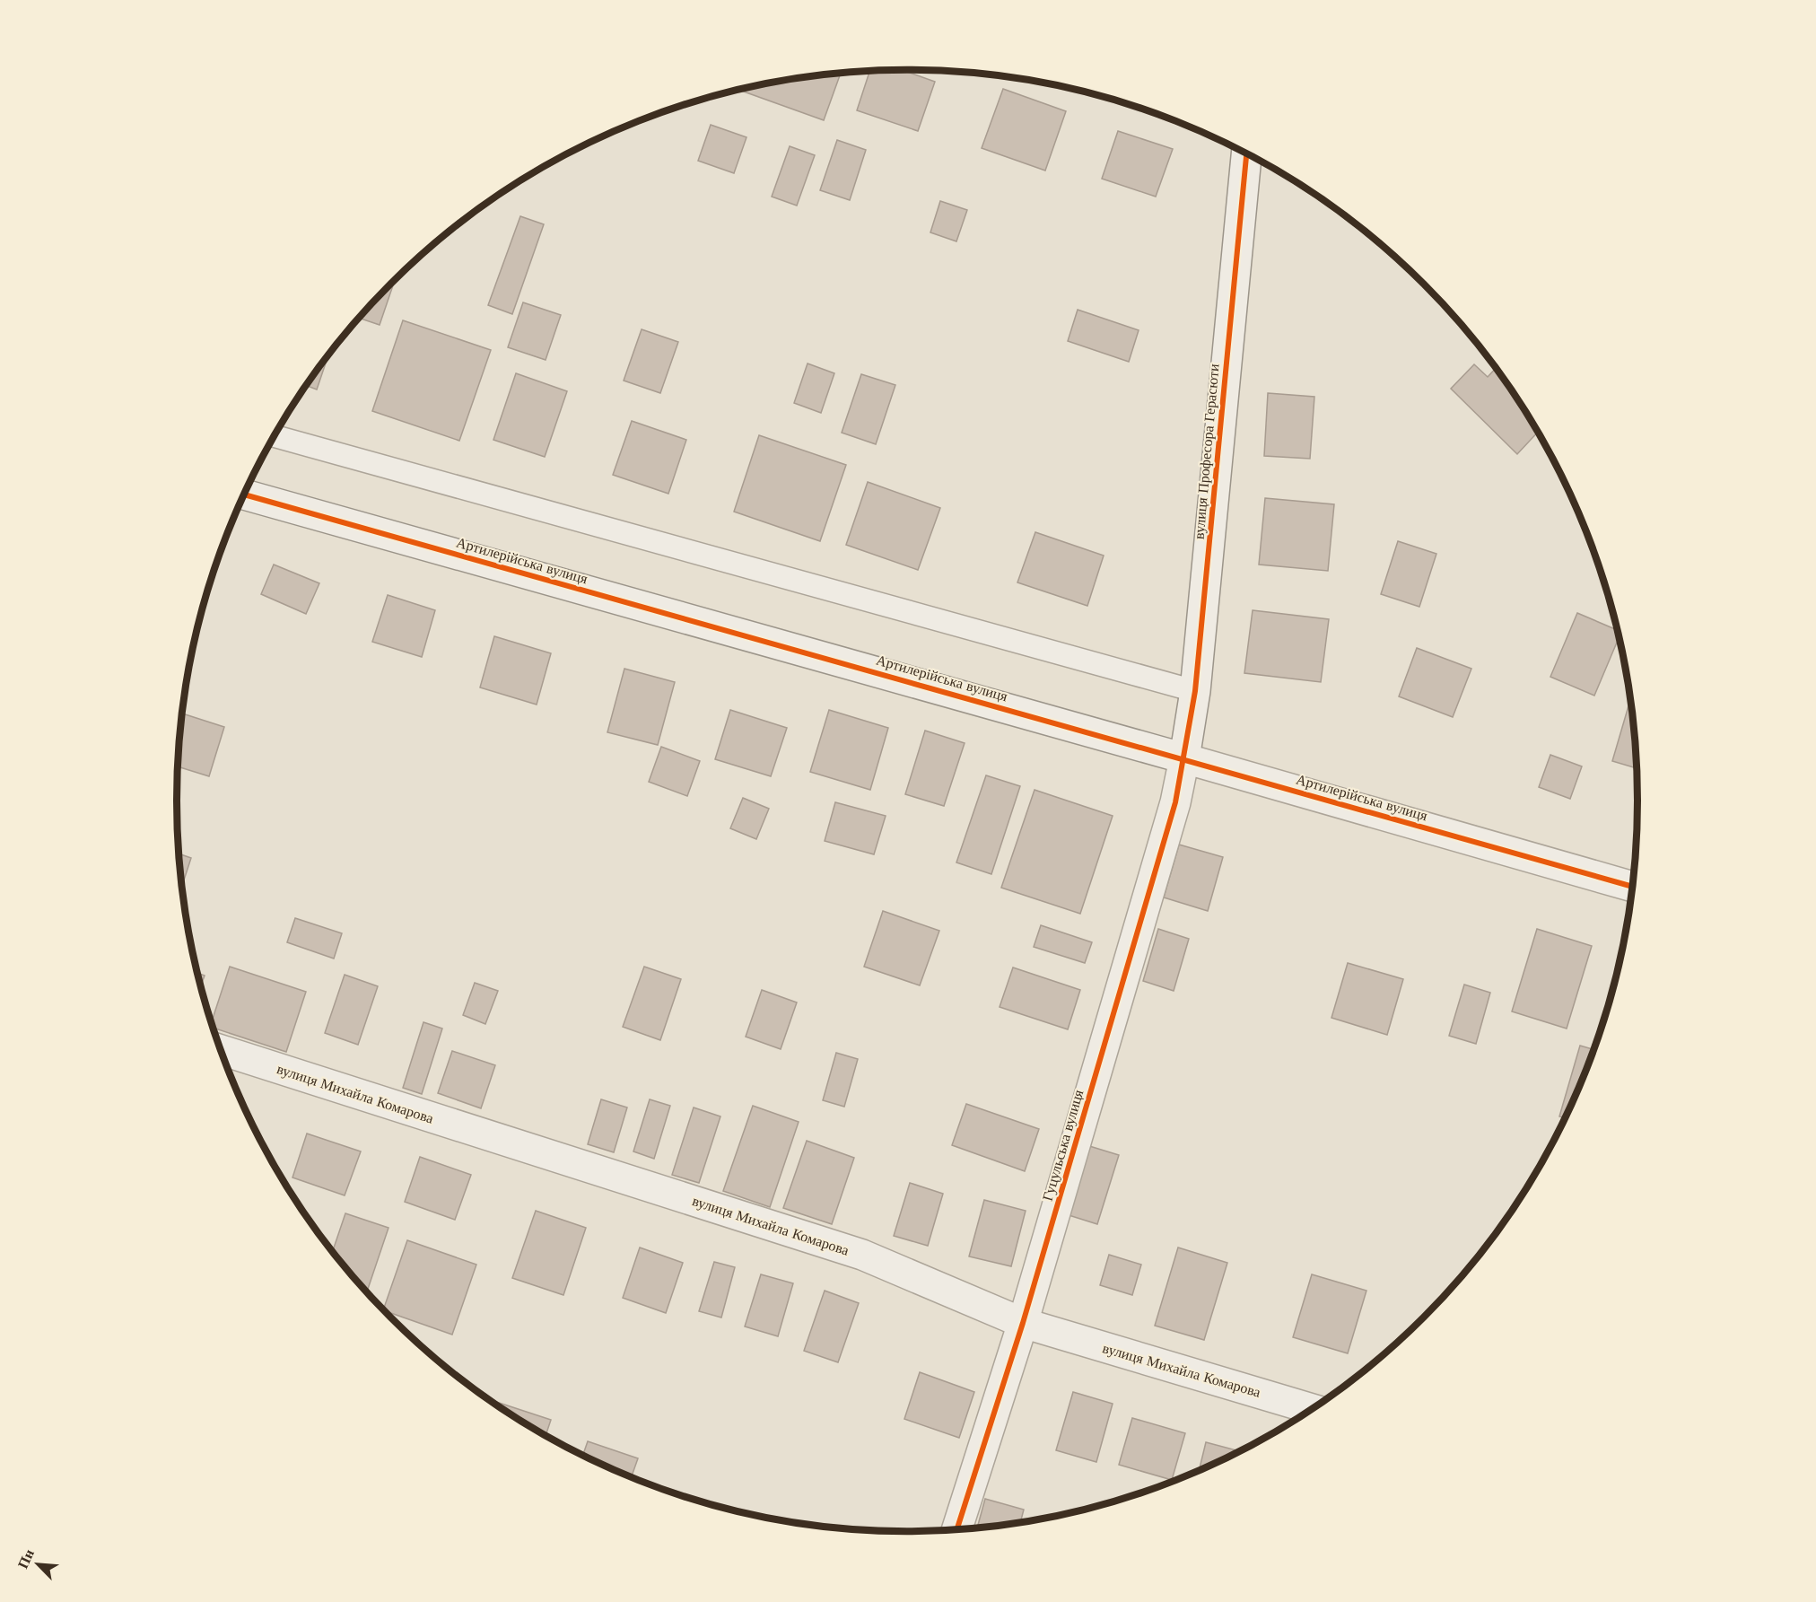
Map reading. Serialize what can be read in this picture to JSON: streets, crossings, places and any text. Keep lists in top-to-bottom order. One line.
{"streets":{"street":["вулиця Професора Герасюти","Артилерійська вулиця","вулиця Михайла Комарова","Гуцульська вулиця"]},"crossings":[["вулиця Професора Герасюти","Артилерійська вулиця"],["вулиця Професора Герасюти","Гуцульська вулиця"],["Артилерійська вулиця","Гуцульська вулиця"],["вулиця Михайла Комарова","Гуцульська вулиця"]],"north":"top left"}
